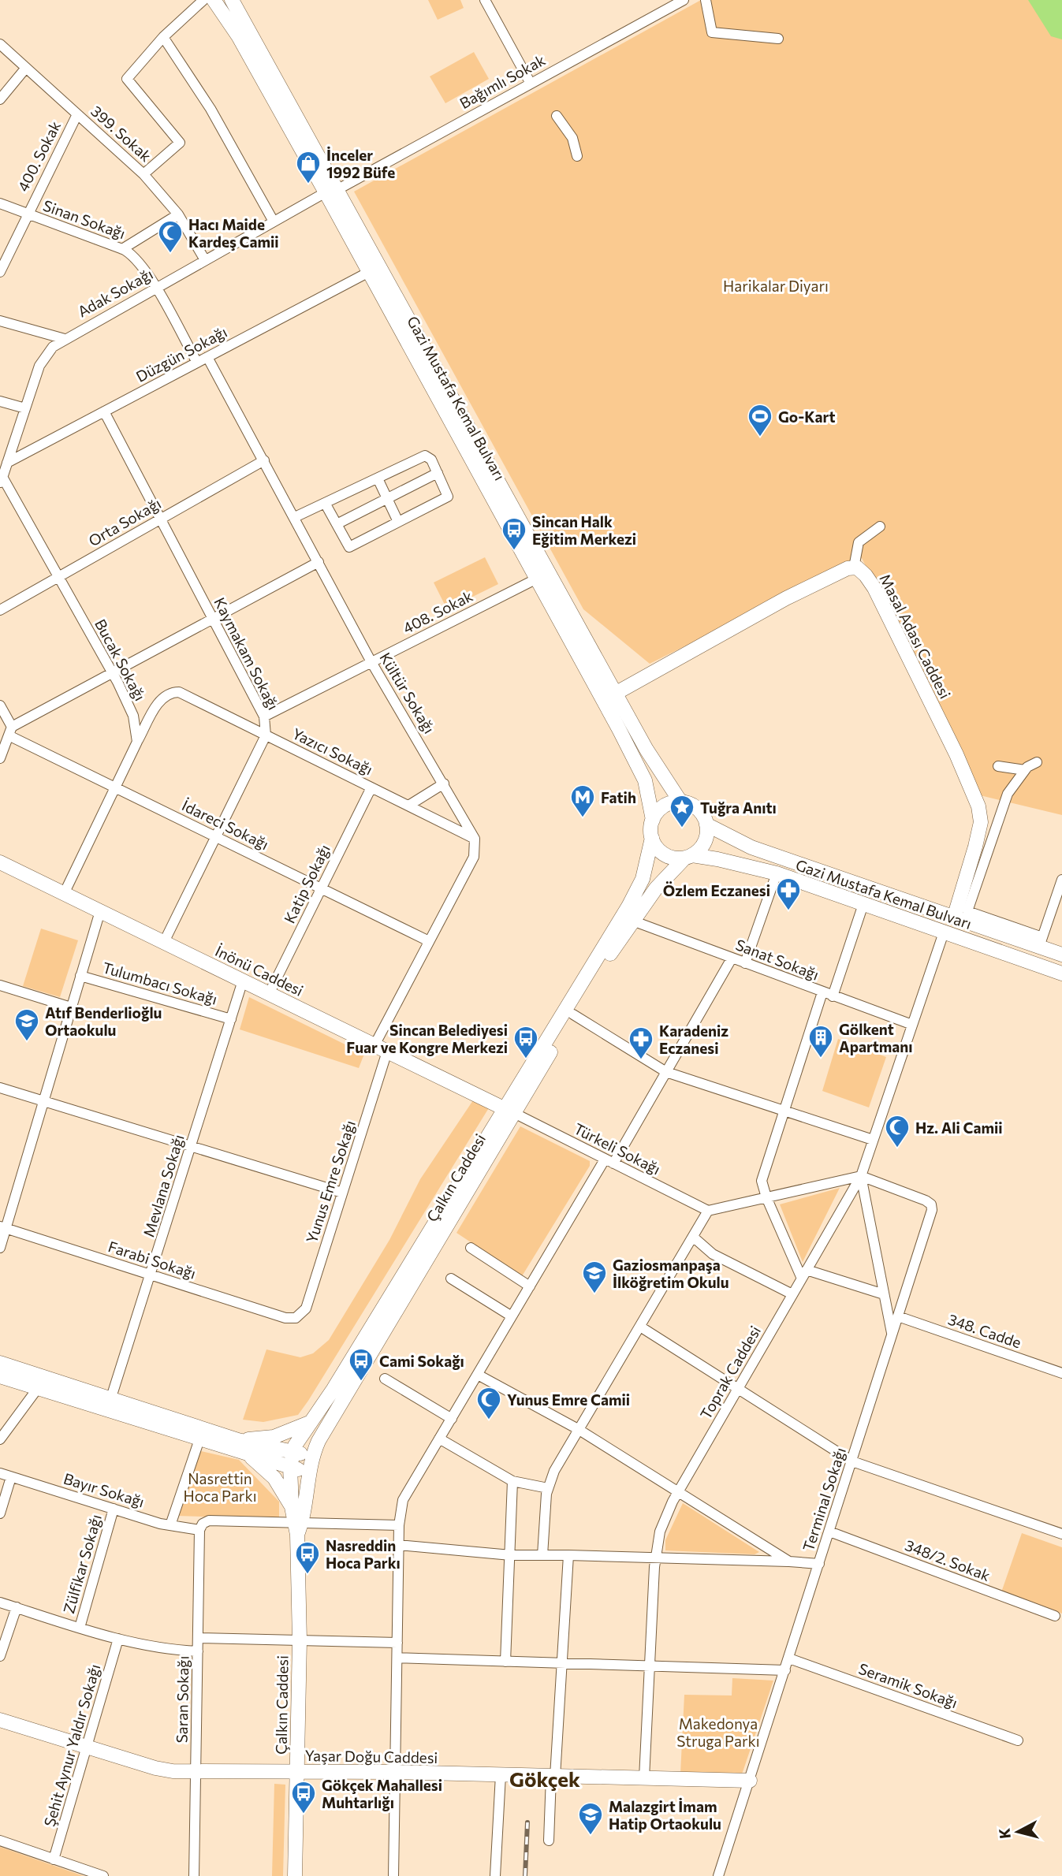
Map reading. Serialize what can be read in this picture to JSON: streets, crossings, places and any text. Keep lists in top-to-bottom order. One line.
{"streets":{"main road":["Gazi Mustafa Kemal Bulvarı","Masal Adası Caddesi","İnönü Caddesi","Çalkın Caddesi","Yaşar Doğu Caddesi"],"street":["Bağımlı Sokak","399. Sokak","400. Sokak","Sinan Sokağı","Adak Sokağı","Düzgün Sokağı","Orta Sokağı","408. Sokak","Kaymakam Sokağı","Bucak Sokağı","Kültür Sokağı","Yazıcı Sokağı","İdareci Sokağı","Katip Sokağı","Sanat Sokağı","Tulumbacı Sokağı","Türkeli Sokağı","Yunus Emre Sokağı","Mevlana Sokağı","Farabi Sokağı","348. Cadde","Toprak Caddesi","Bayır Sokağı","Terminal Sokağı","348/2. Sokak","Zülfikar Sokağı","Seramik Sokağı","Saran Sokağı","Şehit Aynur Yaldır Sokağı"]},"crossings":[["Bağımlı Sokak","Adak Sokağı"],["Bağımlı Sokak","Gazi Mustafa Kemal Bulvarı"],["399. Sokak","400. Sokak"],["399. Sokak","Adak Sokağı"],["400. Sokak","Sinan Sokağı"],["Sinan Sokağı","Adak Sokağı"],["Sinan Sokağı","Düzgün Sokağı"],["Adak Sokağı","Düzgün Sokağı"],["Adak Sokağı","Gazi Mustafa Kemal Bulvarı"],["Adak Sokağı","Bucak Sokağı"],["Düzgün Sokağı","Gazi Mustafa Kemal Bulvarı"],["Düzgün Sokağı","Kaymakam Sokağı"],["Düzgün Sokağı","Kültür Sokağı"],["Gazi Mustafa Kemal Bulvarı","408. Sokak"],["Gazi Mustafa Kemal Bulvarı","Masal Adası Caddesi"],["Gazi Mustafa Kemal Bulvarı","Çalkın Caddesi"],["Gazi Mustafa Kemal Bulvarı","Toprak Caddesi"],["Orta Sokağı","Kaymakam Sokağı"],["Orta Sokağı","Bucak Sokağı"],["Orta Sokağı","Kültür Sokağı"],["408. Sokak","Kaymakam Sokağı"],["408. Sokak","Kültür Sokağı"],["Kaymakam Sokağı","Yazıcı Sokağı"],["Kaymakam Sokağı","İdareci Sokağı"],["Kaymakam Sokağı","İnönü Caddesi"],["Bucak Sokağı","Yazıcı Sokağı"],["Kültür Sokağı","Yazıcı Sokağı"],["Yazıcı Sokağı","Katip Sokağı"],["İdareci Sokağı","Katip Sokağı"],["Katip Sokağı","İnönü Caddesi"],["Sanat Sokağı","Çalkın Caddesi"],["Sanat Sokağı","Toprak Caddesi"],["İnönü Caddesi","Türkeli Sokağı"],["İnönü Caddesi","Çalkın Caddesi"],["İnönü Caddesi","Yunus Emre Sokağı"],["İnönü Caddesi","Mevlana Sokağı"],["Tulumbacı Sokağı","Mevlana Sokağı"],["Türkeli Sokağı","Çalkın Caddesi"],["Çalkın Caddesi","Bayır Sokağı"],["Çalkın Caddesi","Yaşar Doğu Caddesi"],["Yunus Emre Sokağı","Farabi Sokağı"],["Mevlana Sokağı","Farabi Sokağı"],["348. Cadde","Terminal Sokağı"],["Toprak Caddesi","Terminal Sokağı"],["Toprak Caddesi","Yaşar Doğu Caddesi"],["Bayır Sokağı","Zülfikar Sokağı"],["Bayır Sokağı","Saran Sokağı"],["Terminal Sokağı","348/2. Sokak"],["Terminal Sokağı","Seramik Sokağı"],["Terminal Sokağı","Yaşar Doğu Caddesi"],["Saran Sokağı","Yaşar Doğu Caddesi"],["Şehit Aynur Yaldır Sokağı","Yaşar Doğu Caddesi"]],"districts":["Gökçek"],"parks":["Harikalar Diyarı","Nasrettin Hoca Parkı","Makedonya Struga Parkı"],"places":{"shop":["İnceler 1992 Büfe"],"mosque":["Hacı Maide Kardeş Camii","Hz. Ali Camii","Yunus Emre Camii"],"sports":["Go-Kart"],"bus stop":["Sincan Halk Eğitim Merkezi","Sincan Belediyesi Fuar ve Kongre Merkezi","Cami Sokağı","Nasreddin Hoca Parkı","Gökçek Mahallesi Muhtarlığı"],"metro station":["Fatih"],"place":["Tuğra Anıtı"],"pharmacy":["Özlem Eczanesi","Karadeniz Eczanesi"],"school or university":["Atıf Benderlioğlu Ortaokulu","Gaziosmanpaşa İlköğretim Okulu","Malazgirt İmam Hatip Ortaokulu"],"building":["Gölkent Apartmanı"]},"north":"left"}
